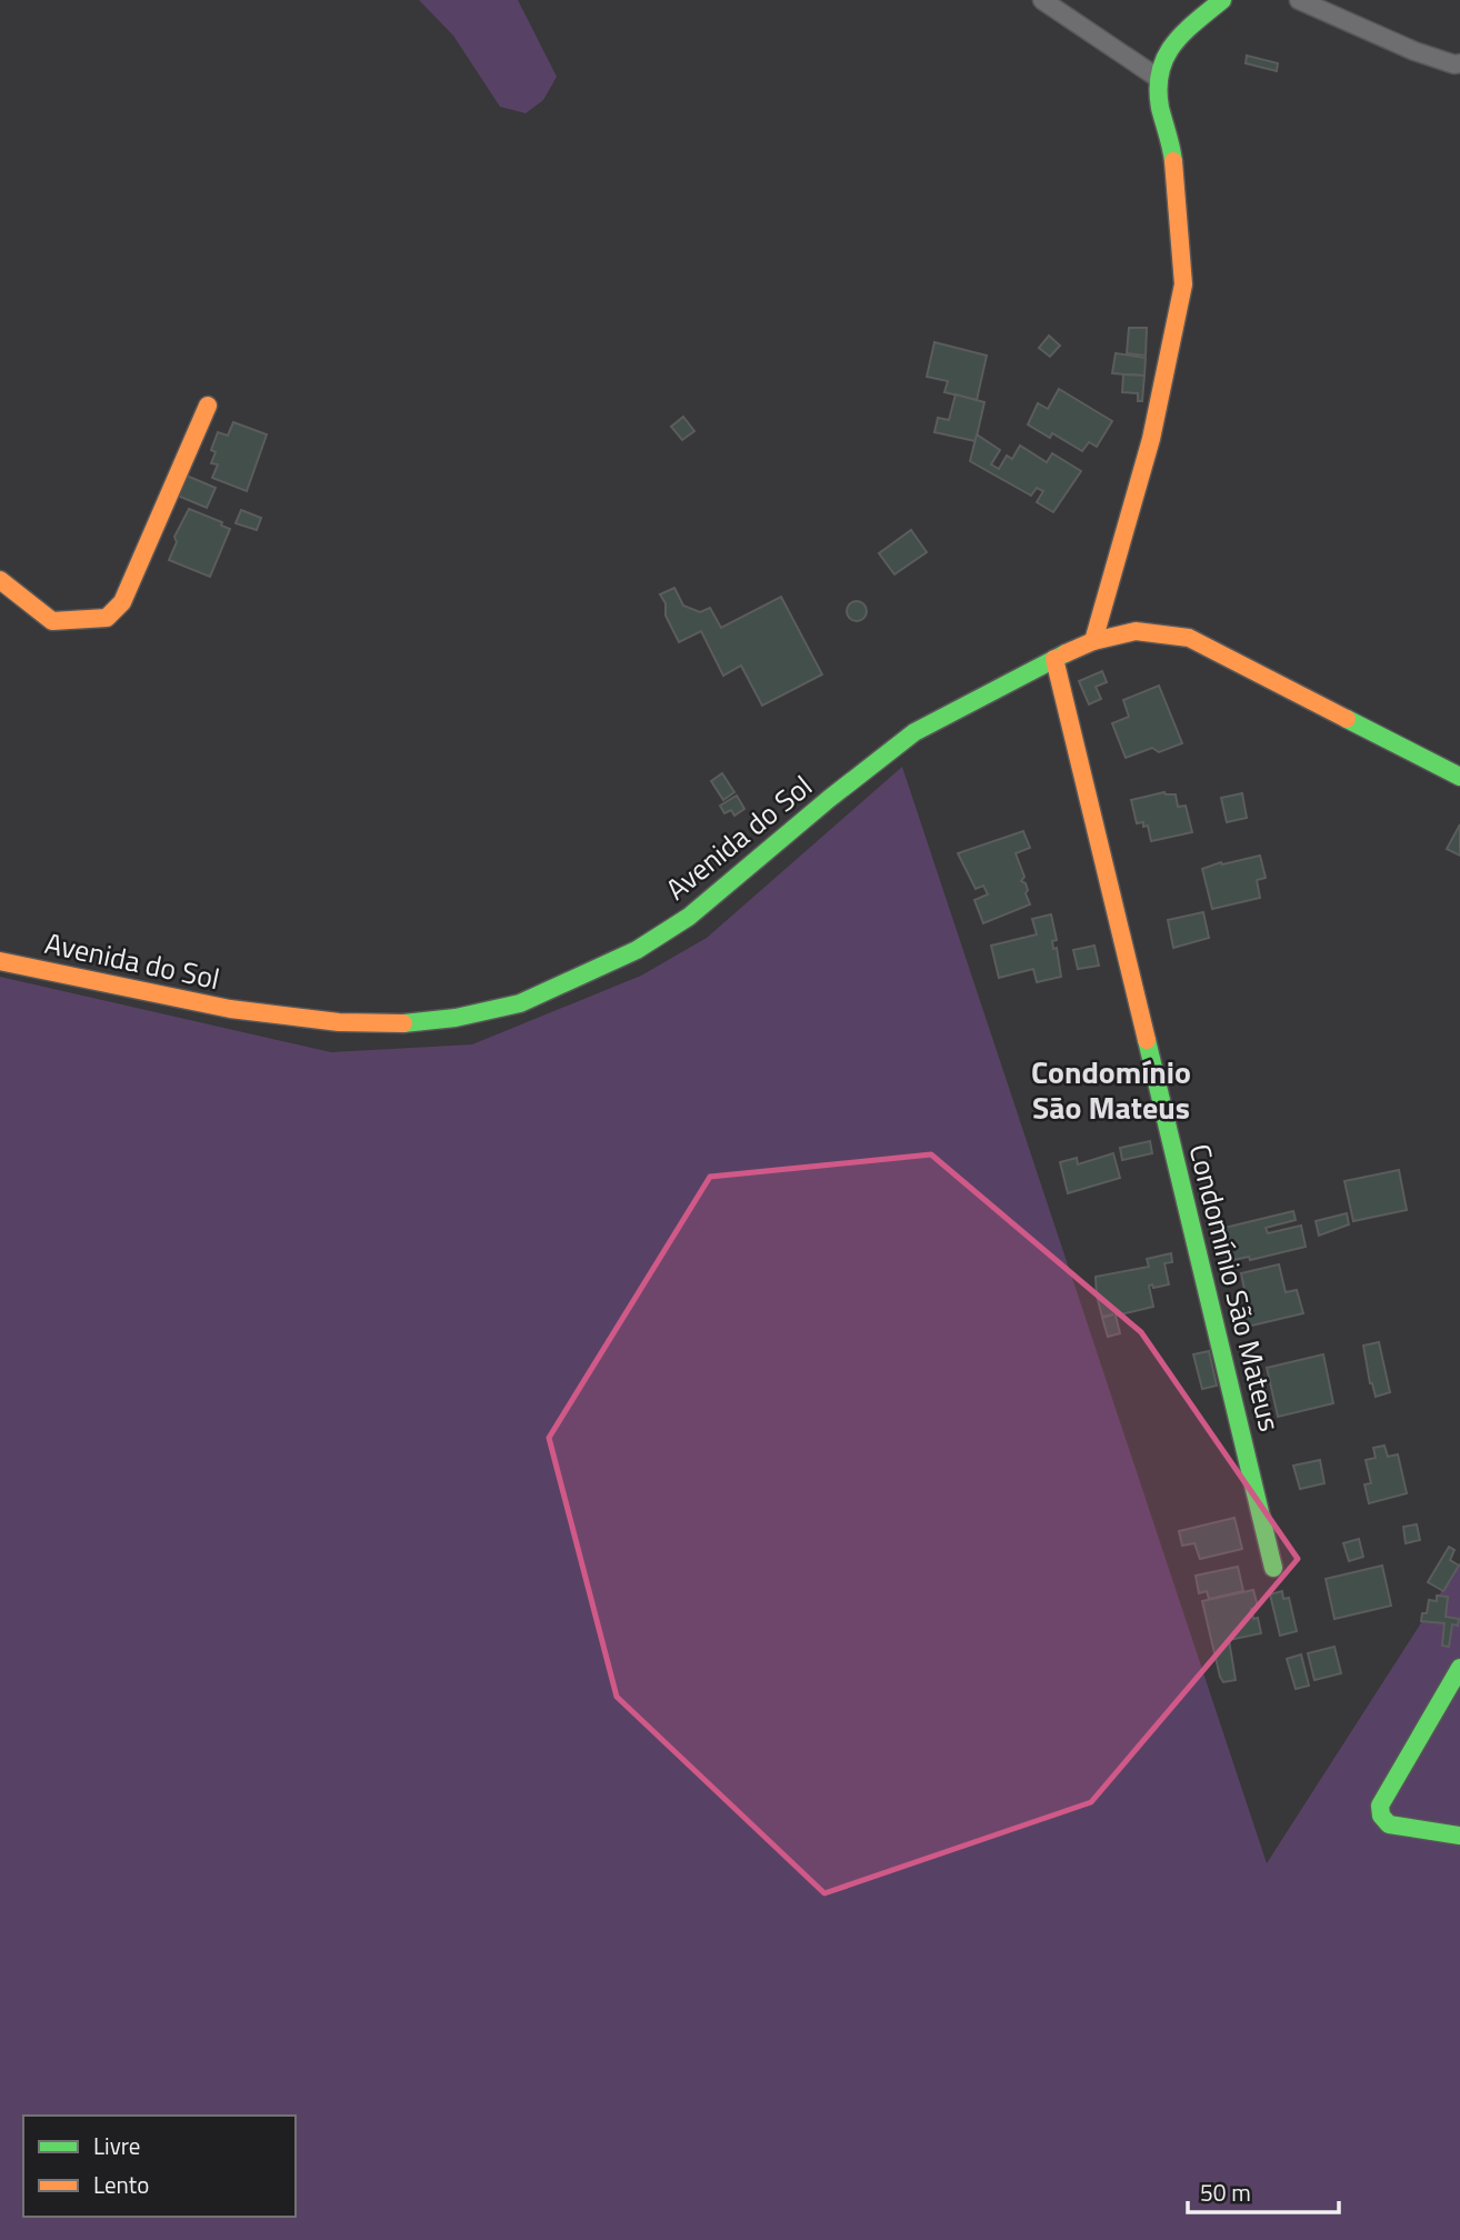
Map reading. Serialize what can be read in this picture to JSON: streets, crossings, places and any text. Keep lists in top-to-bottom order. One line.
{"streets":{"street":["Avenida do Sol","Condomínio São Mateus"]},"crossings":[["Avenida do Sol","Condomínio São Mateus"]],"districts":["Condomínio São Mateus"],"legend":["Livre","Lento"],"scale_bar":"50 m"}
